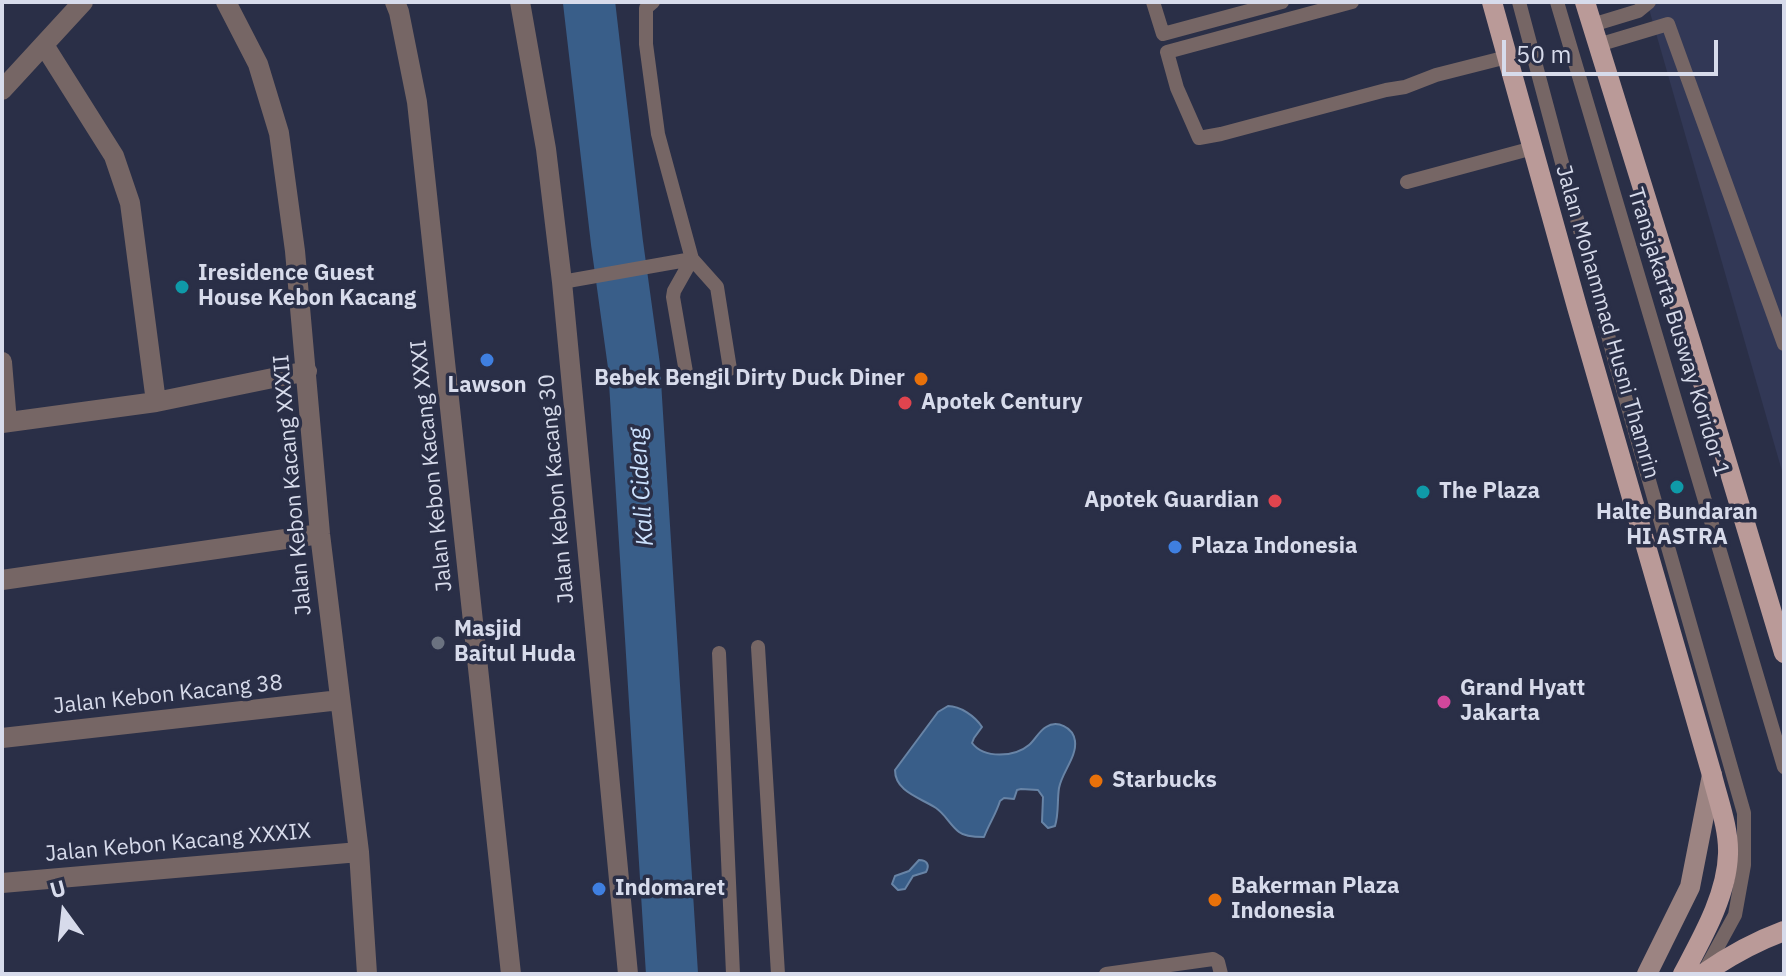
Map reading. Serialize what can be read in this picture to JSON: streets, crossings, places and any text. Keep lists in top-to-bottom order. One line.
{"streets":{"main road":["Jalan Mohammad Husni Thamrin"],"street":["Jalan Kebon Kacang XXXI","Jalan Kebon Kacang XXXII","Jalan Kebon Kacang 30","Jalan Kebon Kacang 38","Jalan Kebon Kacang XXXIX"],"lane":["Transjakarta Busway Koridor 1"]},"crossings":[["Jalan Kebon Kacang XXXII","Jalan Kebon Kacang 38"],["Jalan Kebon Kacang XXXII","Jalan Kebon Kacang XXXIX"]],"water":["Kali Cideng"],"places":["Iresidence Guest House Kebon Kacang","Lawson","Bebek Bengil Dirty Duck Diner","Apotek Century","Halte Bundaran HI ASTRA","The Plaza","Apotek Guardian","Plaza Indonesia","Masjid Baitul Huda","Grand Hyatt Jakarta","Starbucks","Indomaret","Bakerman Plaza Indonesia"],"scale_bar":"50 m","north":"top"}
